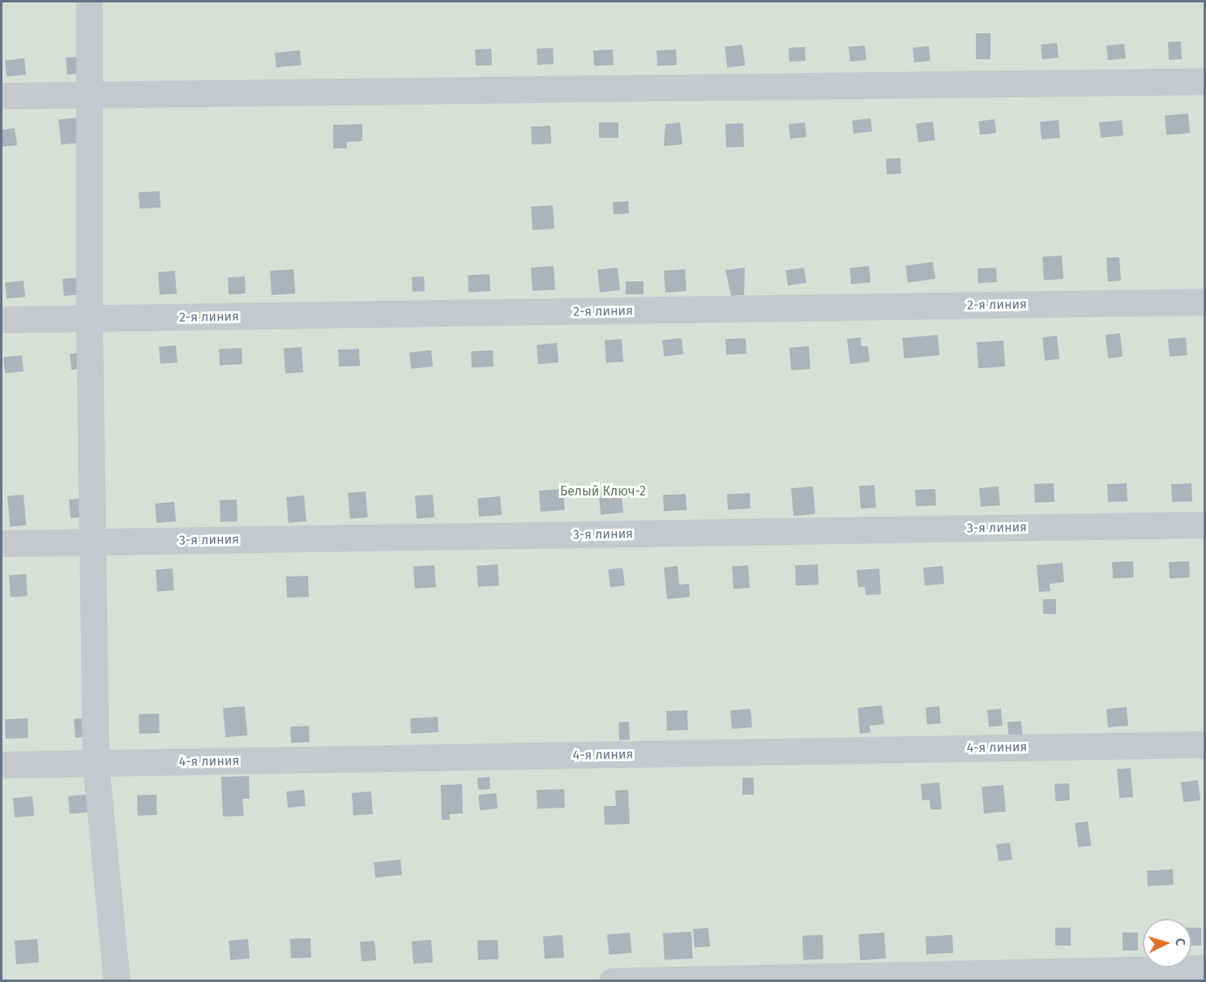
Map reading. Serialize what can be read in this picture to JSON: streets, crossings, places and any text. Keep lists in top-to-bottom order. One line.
{"streets":{"street":["2-я линия","3-я линия","4-я линия"]},"parks":["Белый Ключ-2"],"north":"right"}
